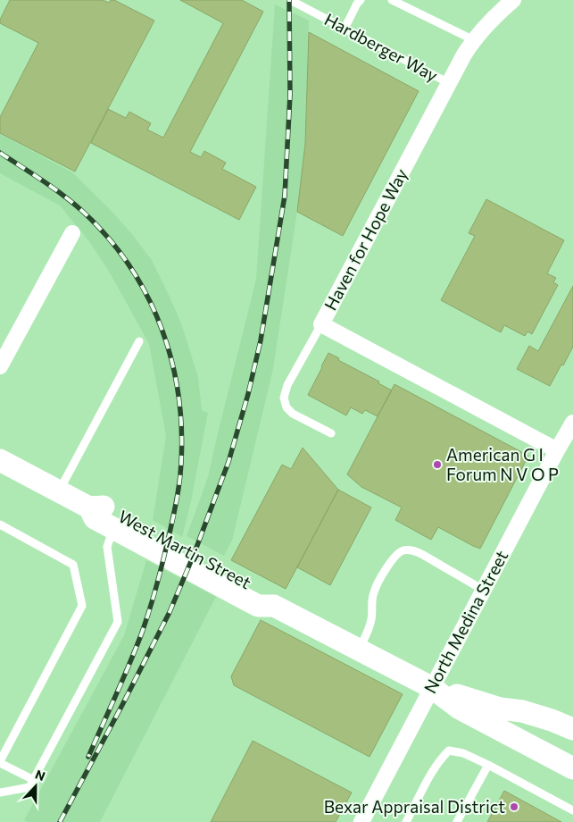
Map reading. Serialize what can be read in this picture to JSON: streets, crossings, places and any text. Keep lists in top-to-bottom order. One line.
{"streets":{"main road":["West Martin Street"],"street":["Haven for Hope Way","North Medina Street"],"lane":["Hardberger Way"]},"crossings":[["Hardberger Way","Haven for Hope Way"],["Haven for Hope Way","North Medina Street"],["West Martin Street","North Medina Street"]],"places":["American G I Forum N V O P","Bexar Appraisal District"],"north":"top"}
